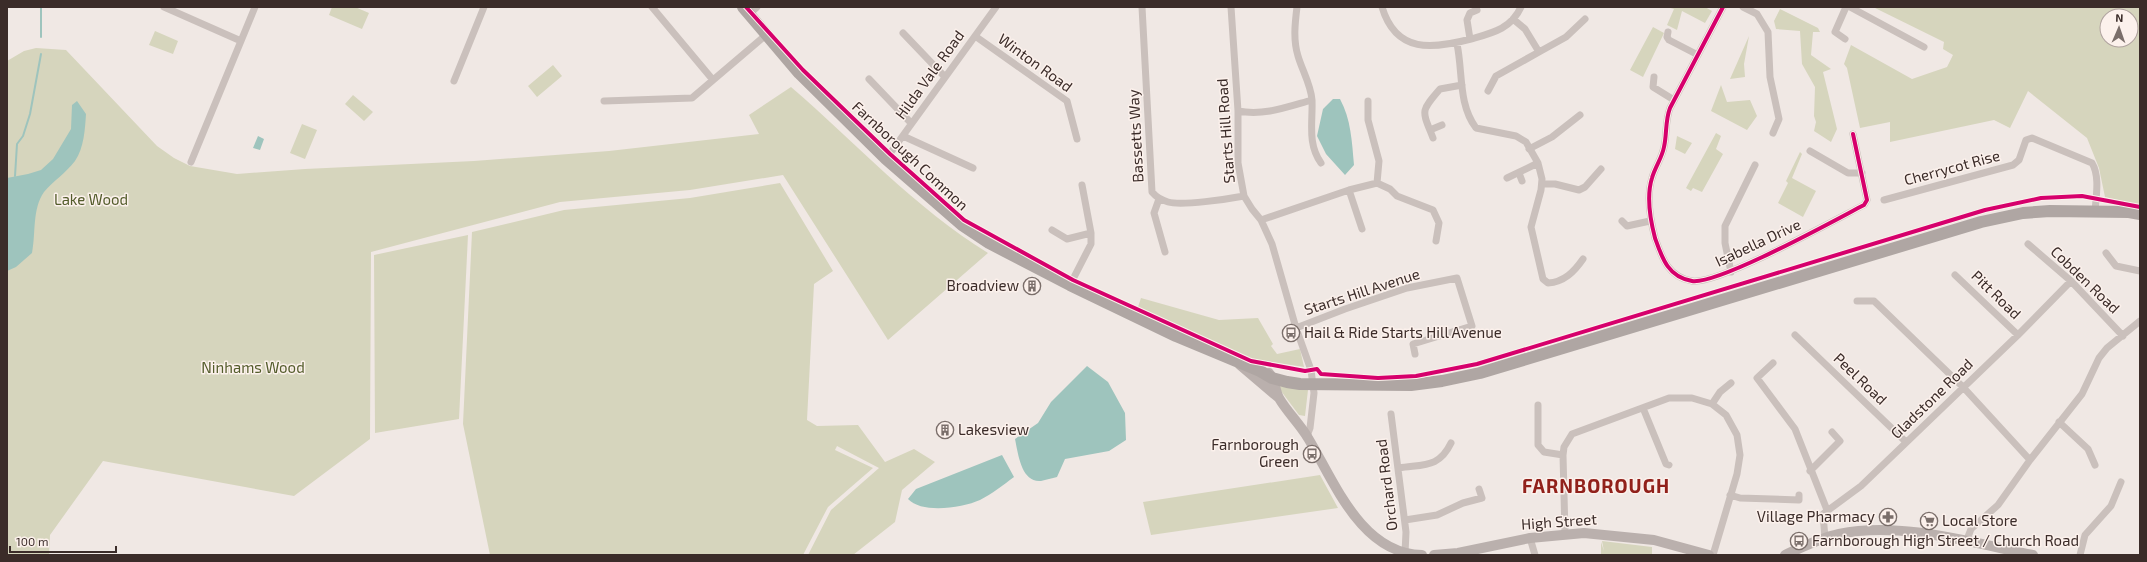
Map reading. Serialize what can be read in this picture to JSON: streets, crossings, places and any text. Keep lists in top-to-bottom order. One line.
{"streets":{"highway":["Farnborough Common"],"main road":["High Street"],"street":["Winton Road","Hilda Vale Road","Starts Hill Road","Bassetts Way","Cherrycot Rise","Isabella Drive","Cobden Road","Starts Hill Avenue","Pitt Road","Peel Road","Gladstone Road","Orchard Road"]},"crossings":[["Winton Road","Hilda Vale Road"],["Hilda Vale Road","Farnborough Common"],["Starts Hill Road","Bassetts Way"],["Starts Hill Road","Farnborough Common"],["Starts Hill Road","Starts Hill Avenue"],["Farnborough Common","Cherrycot Rise"],["Cobden Road","Gladstone Road"],["Pitt Road","Gladstone Road"],["Peel Road","Gladstone Road"]],"districts":["FARNBOROUGH"],"parks":["Lake Wood","Ninhams Wood"],"places":{"building":["Broadview","Lakesview"],"bus stop":["Hail & Ride Starts Hill Avenue","Farnborough Green","Farnborough High Street / Church Road"],"pharmacy":["Village Pharmacy"],"supermarket":["Local Store"]},"scale_bar":"100 m","north":"top"}
